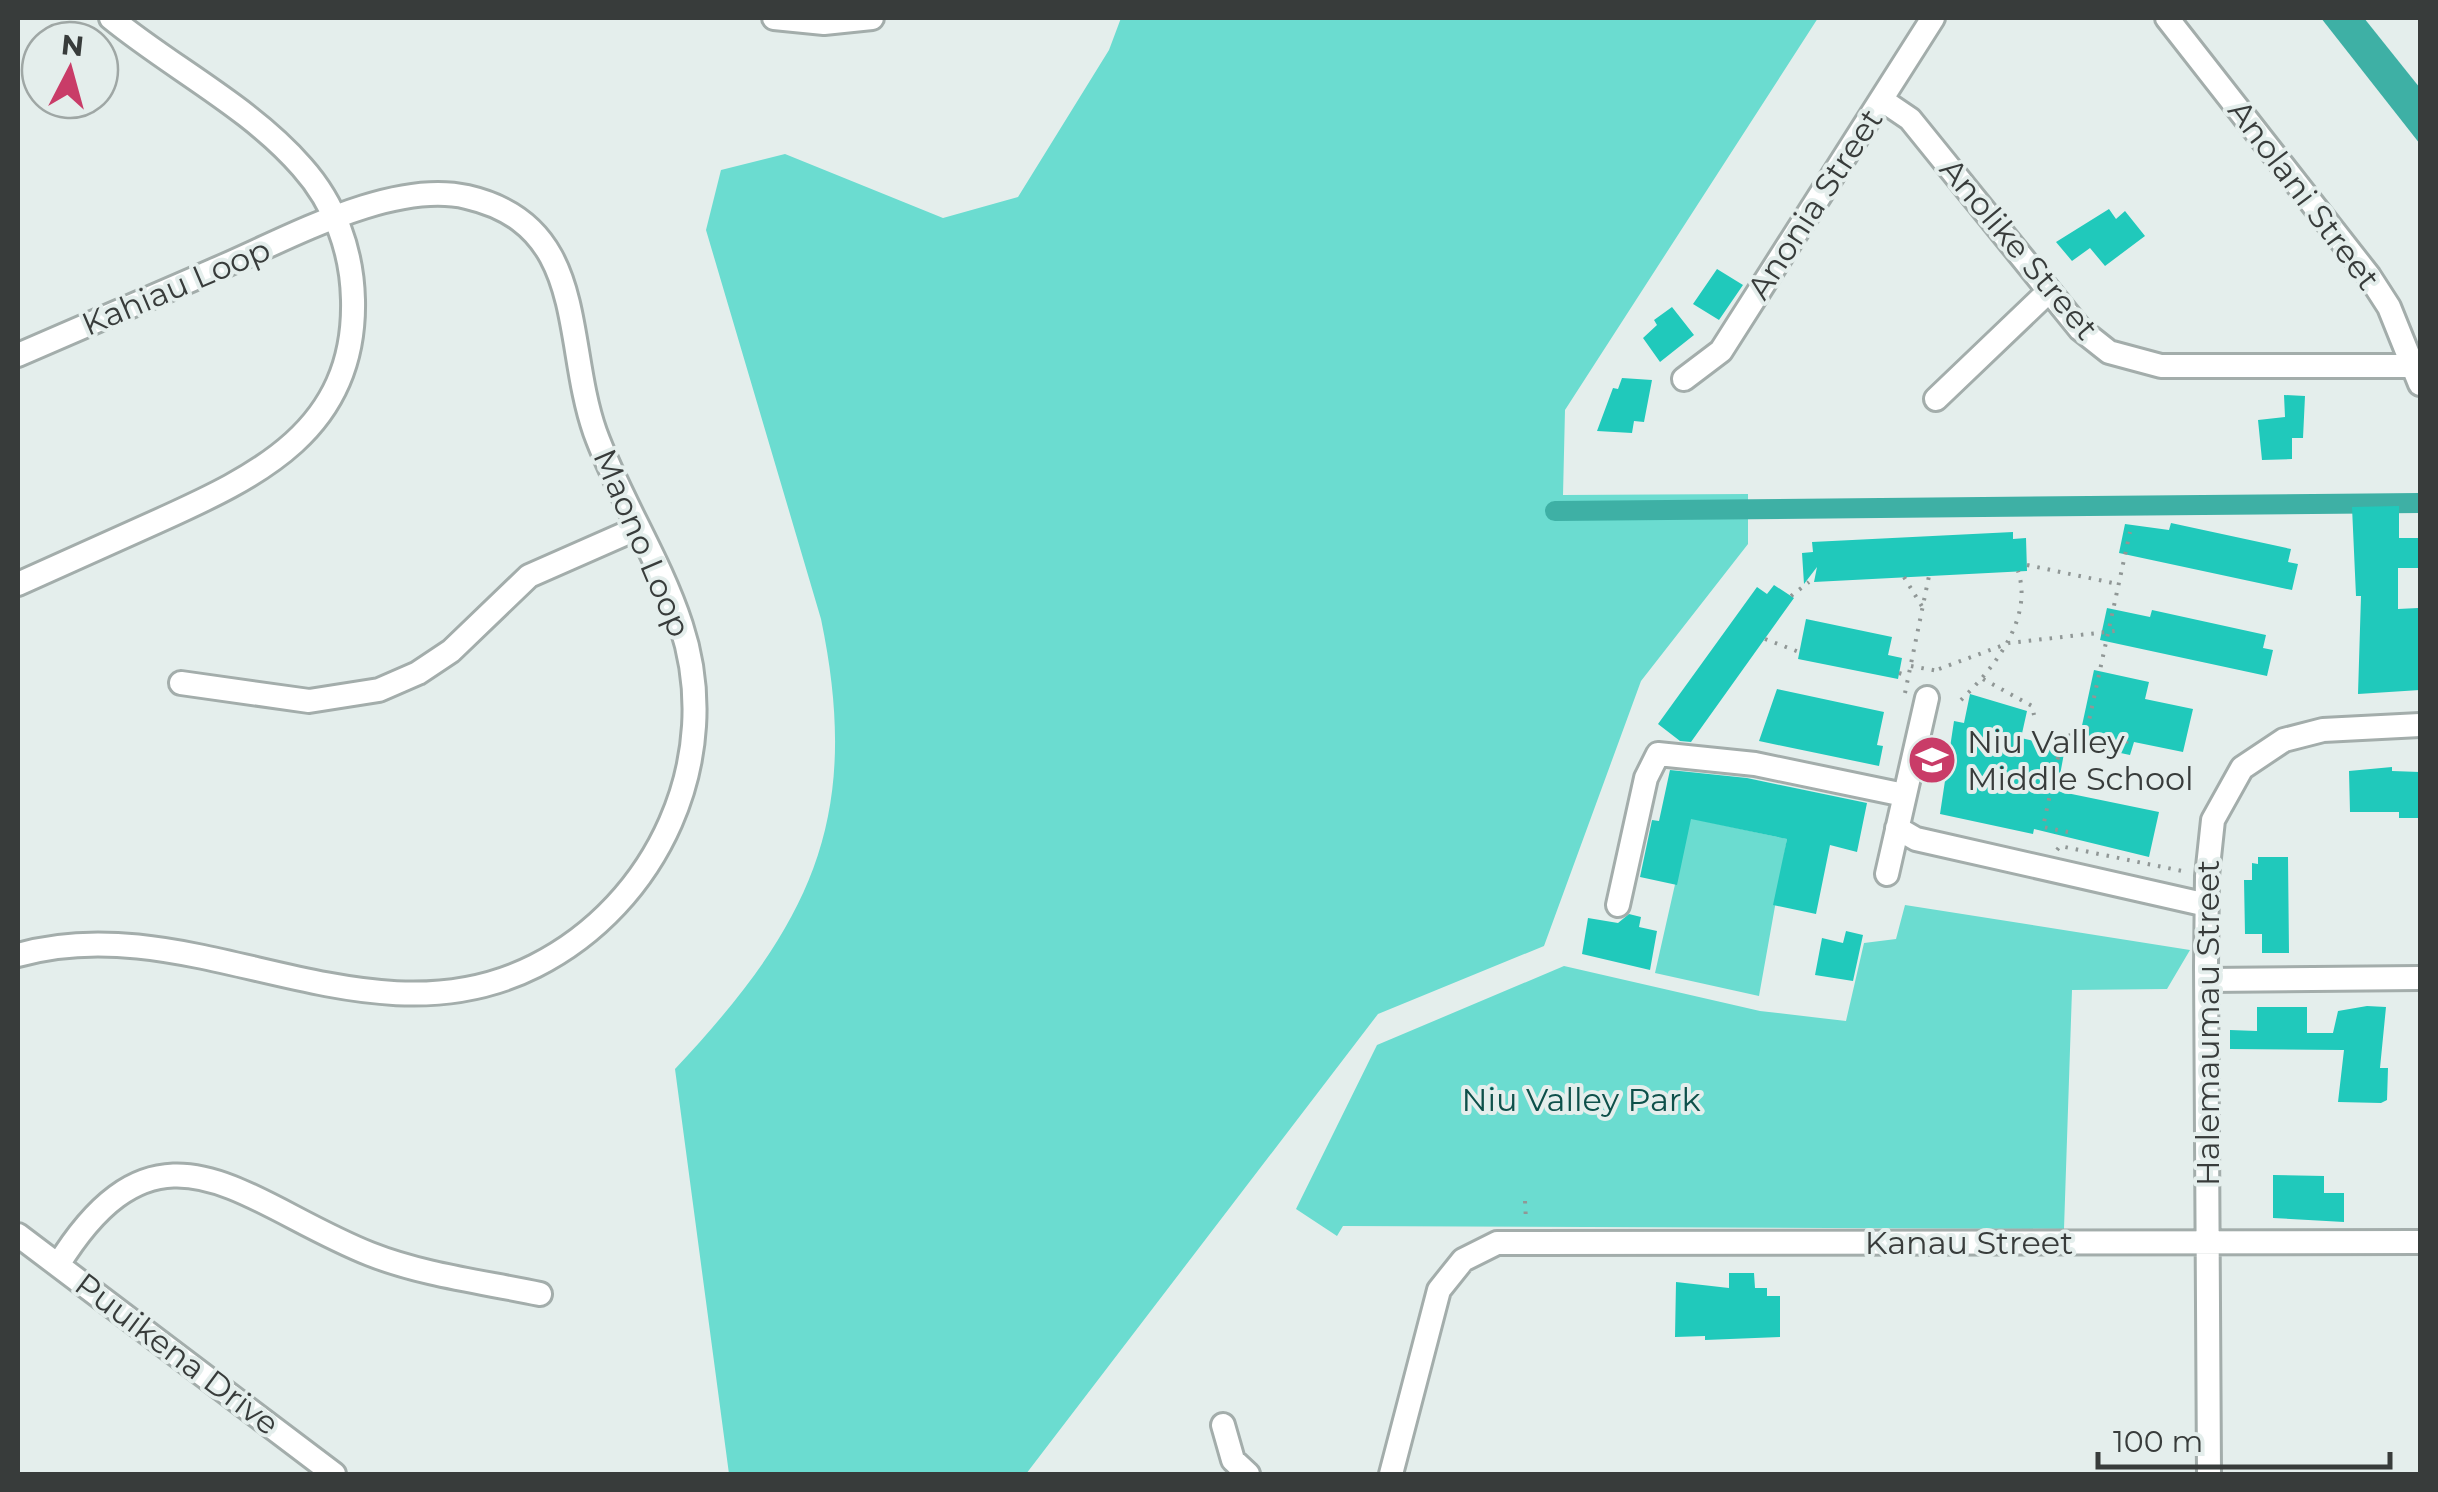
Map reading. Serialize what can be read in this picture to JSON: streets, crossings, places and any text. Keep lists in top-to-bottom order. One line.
{"streets":{"street":["Anolani Street","Anonia Street","Anolike Street","Kahiau Loop","Maono Loop","Halemaumau Street","Kanau Street","Puuikena Drive"]},"crossings":[["Anolani Street","Anolike Street"],["Anonia Street","Anolike Street"],["Kahiau Loop","Maono Loop"],["Halemaumau Street","Kanau Street"]],"parks":["Niu Valley Park"],"places":{"school or university":["Niu Valley Middle School"]},"scale_bar":"100 m","north":"top"}
